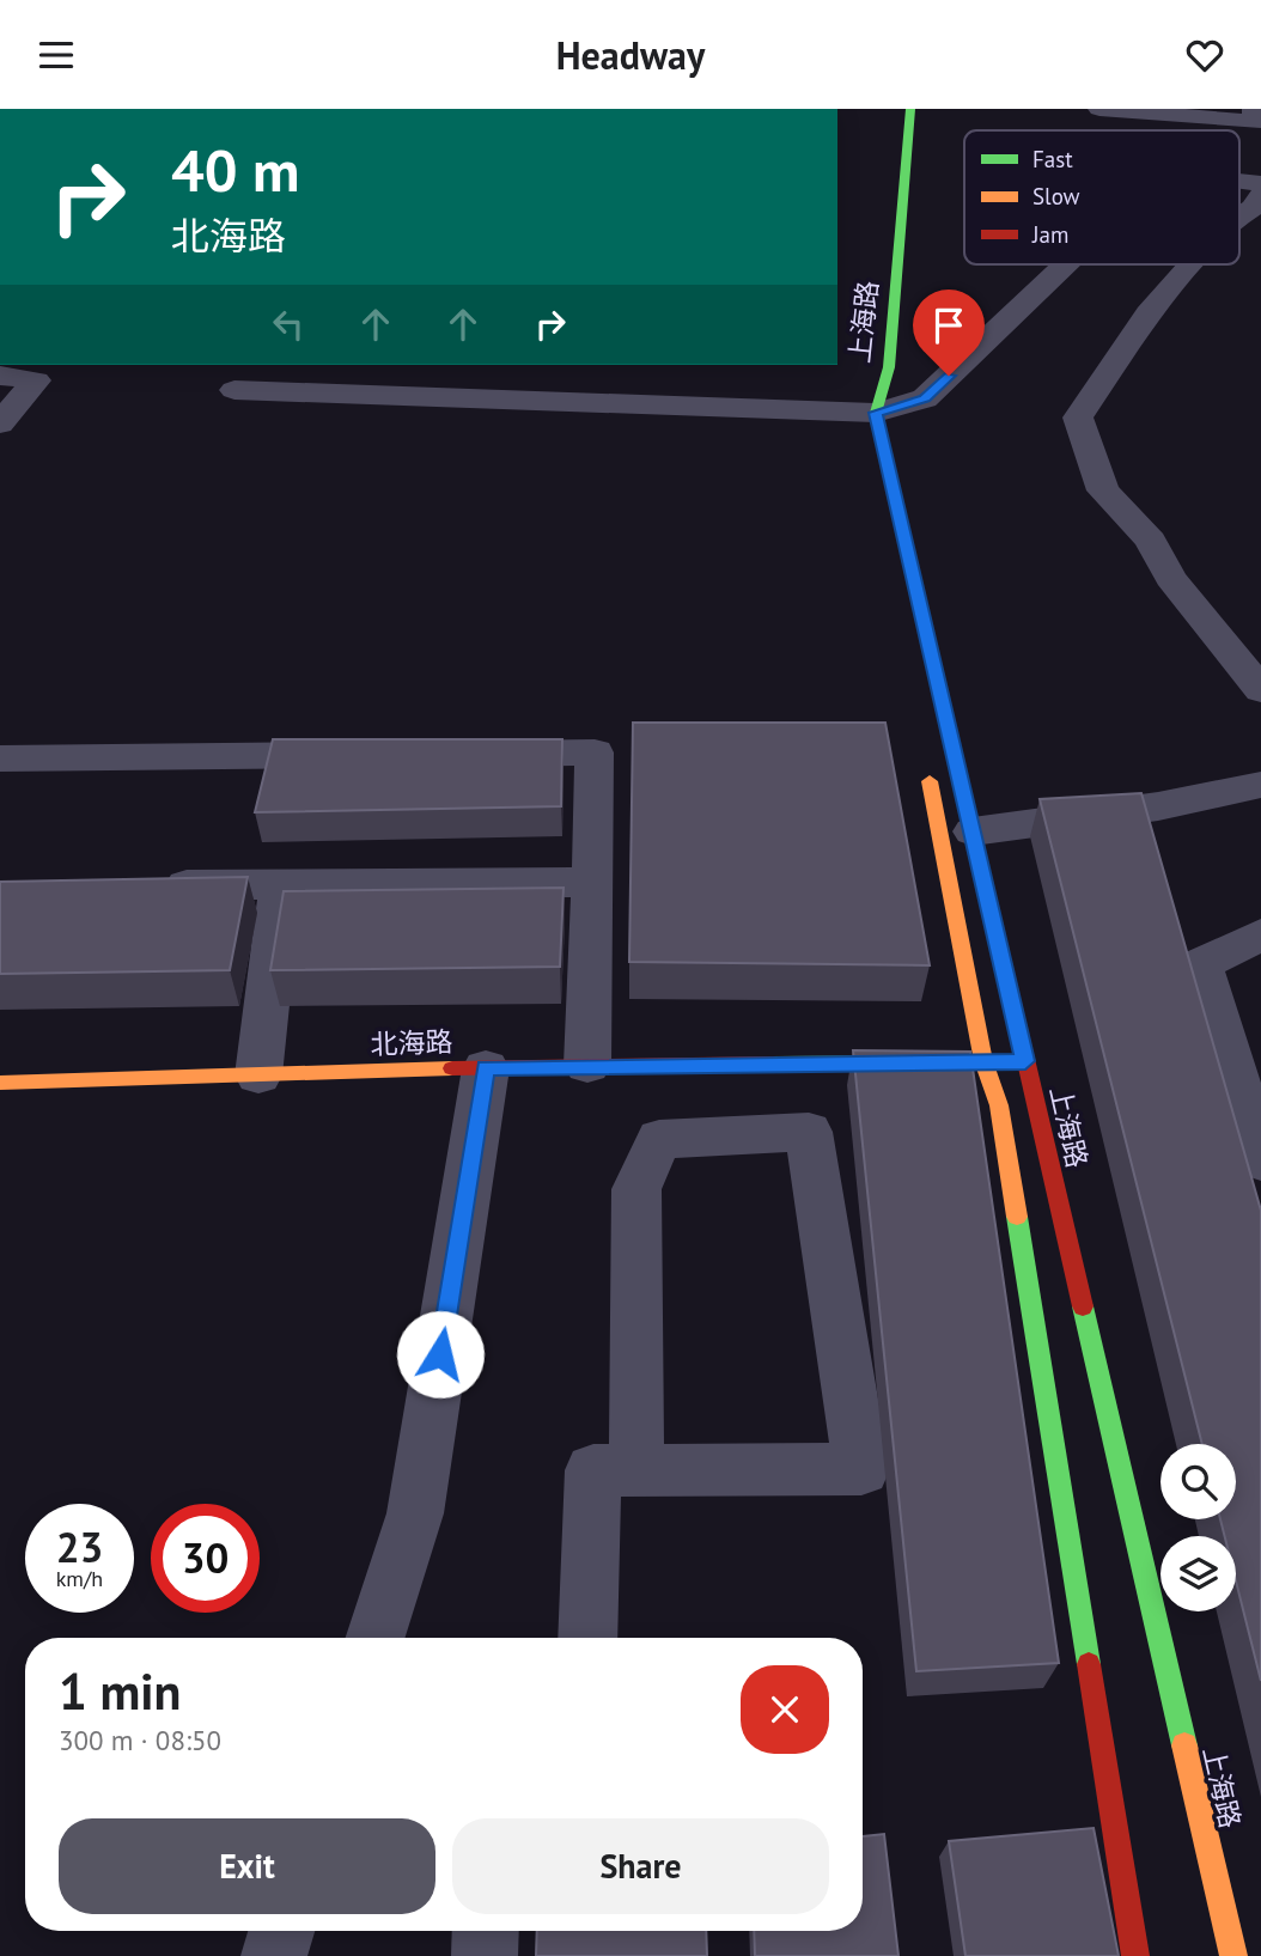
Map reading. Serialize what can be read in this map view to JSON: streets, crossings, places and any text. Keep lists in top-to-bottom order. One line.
{"streets":{"main road":["上海路","北海路"]},"legend":["Fast","Slow","Jam"],"page":{"header":"Headway","turn":["40 m","北海路"],"speed":"23 km/h","limit":"30","heading":["1 min","300 m · 08:50"],"buttons":["Exit","Share"]}}
